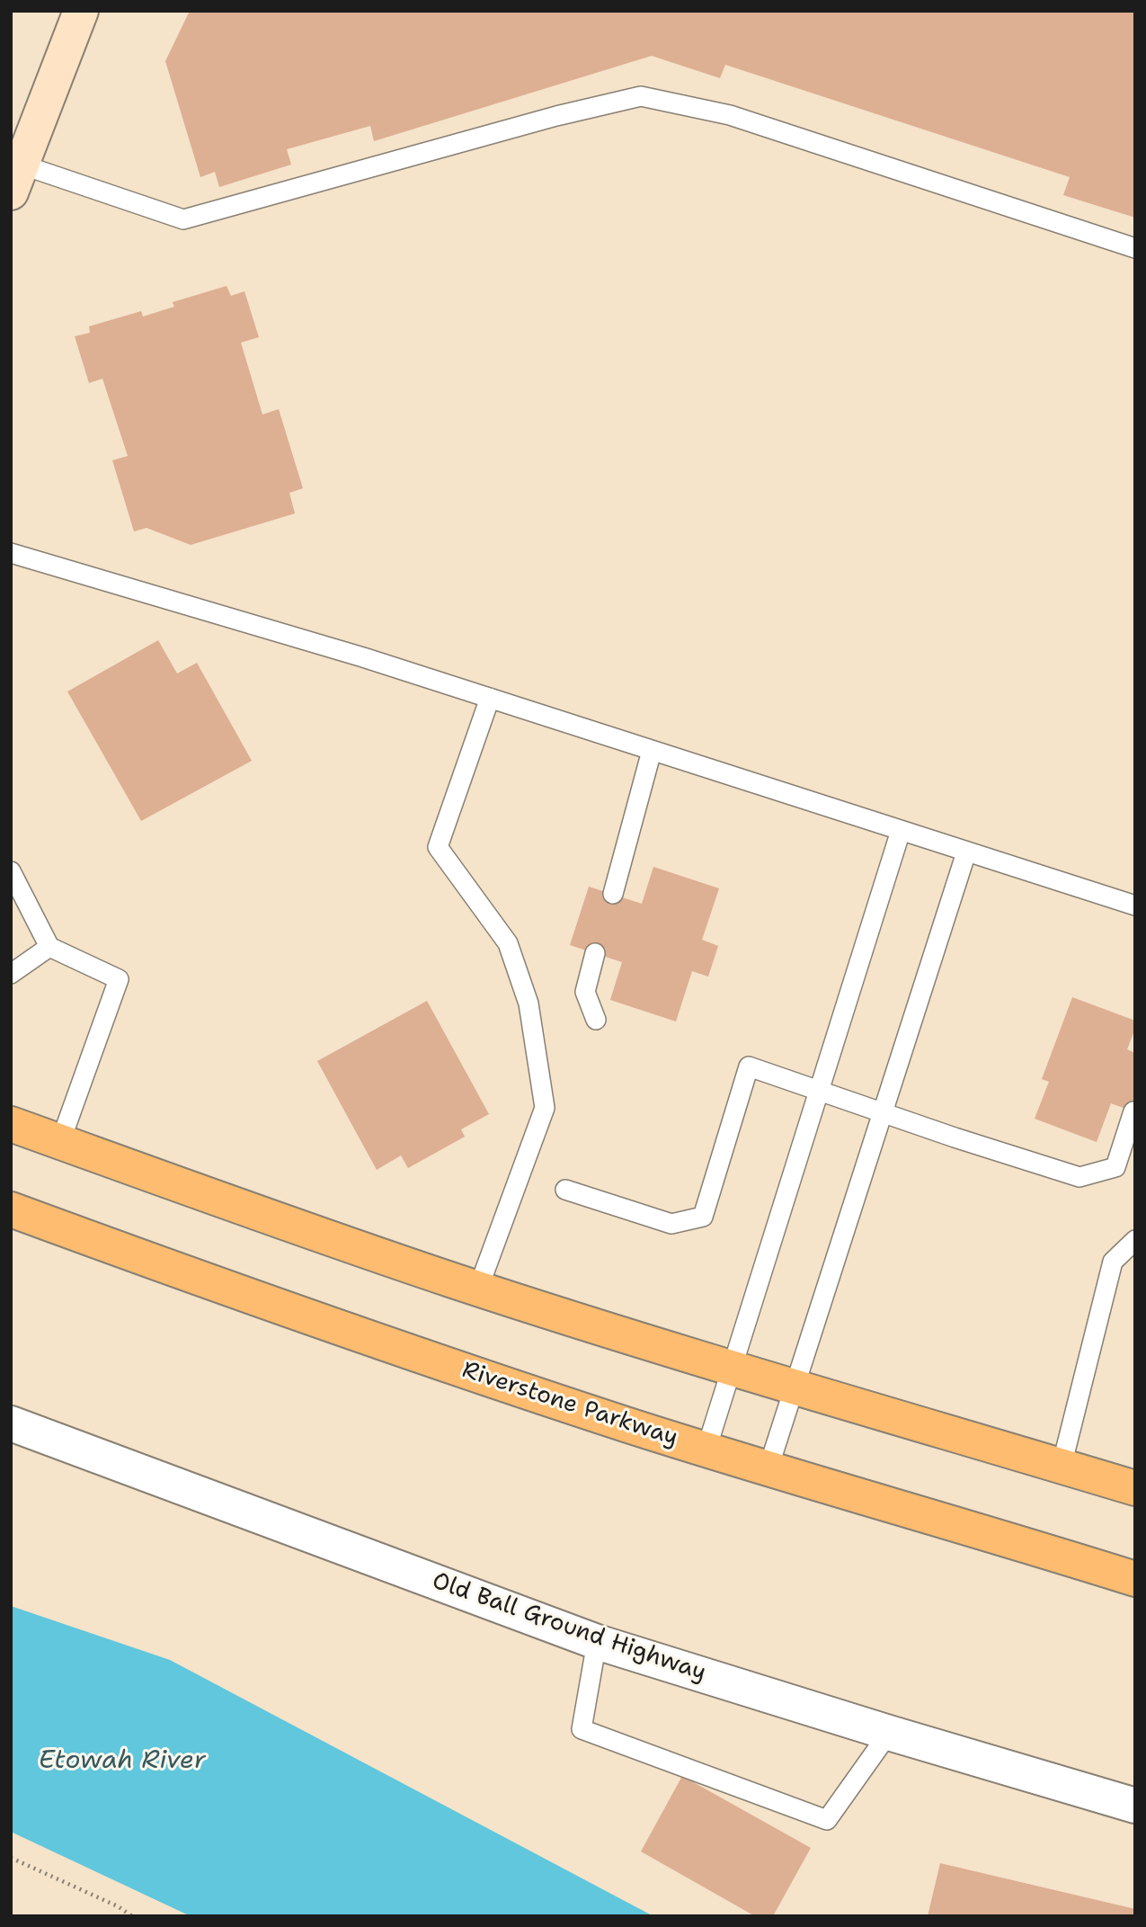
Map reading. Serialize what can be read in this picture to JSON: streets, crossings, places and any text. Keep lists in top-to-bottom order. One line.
{"streets":{"main road":["Riverstone Parkway"],"street":["Old Ball Ground Highway"]},"water":["Etowah River"]}
